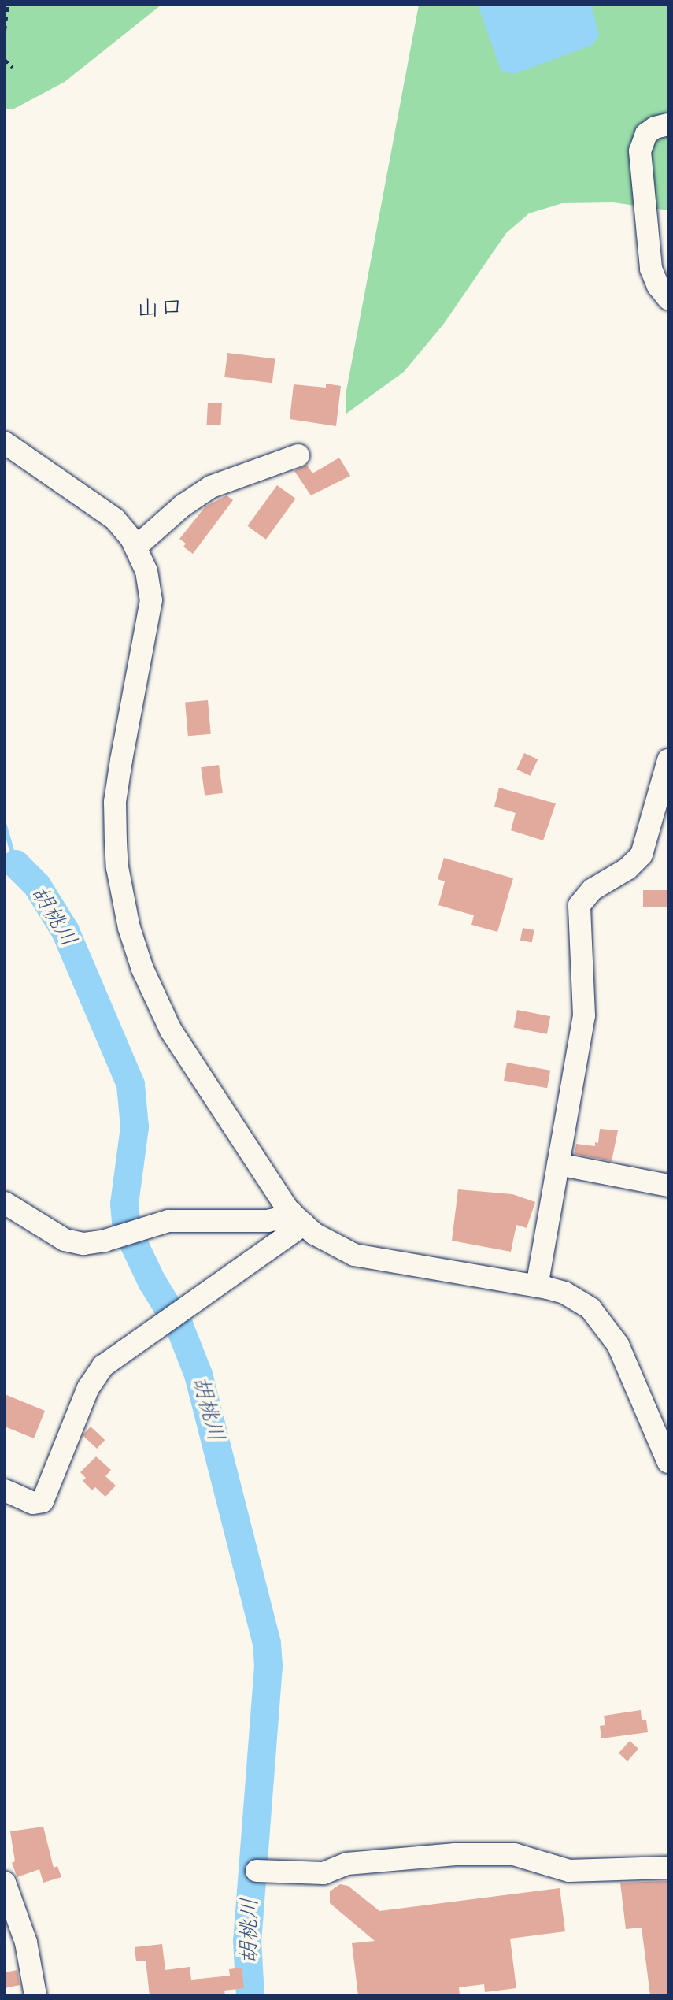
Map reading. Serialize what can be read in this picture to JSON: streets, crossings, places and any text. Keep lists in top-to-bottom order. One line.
{"districts":["山口"],"water":["胡桃川"]}
